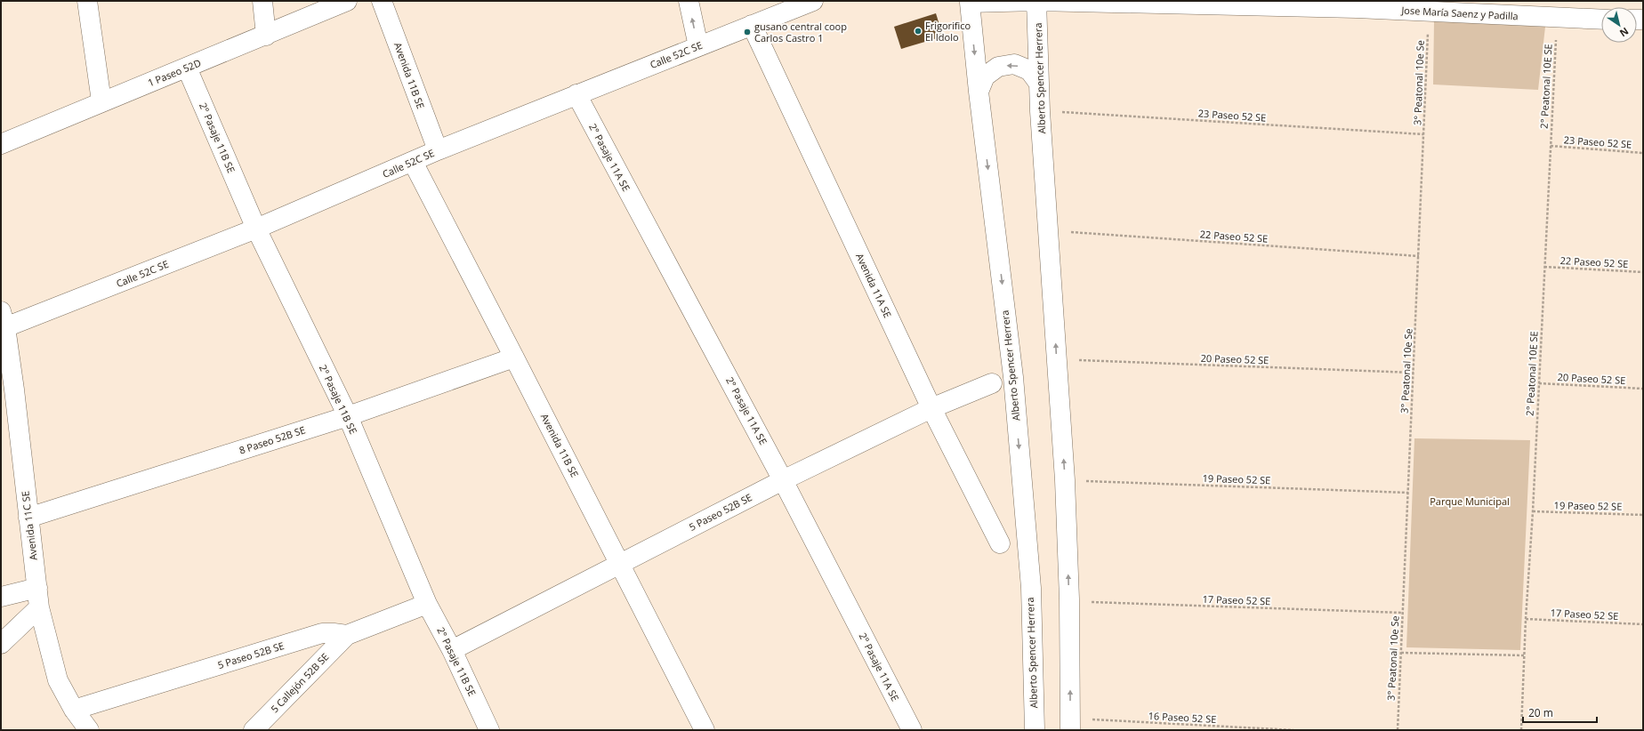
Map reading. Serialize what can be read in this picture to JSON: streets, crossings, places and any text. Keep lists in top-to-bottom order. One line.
{"streets":{"street":["Jose María Saenz y Padilla","Calle 52C SE","1 Paseo 52D","Avenida 11B SE","Alberto Spencer Herrera","2° Pasaje 11B SE","2° Pasaje 11A SE","Avenida 11A SE","8 Paseo 52B SE","5 Paseo 52B SE","Avenida 11C SE","5 Callejón 52B SE"],"path":["3° Peatonal 10e Se","2° Peatonal 10E SE","23 Paseo 52 SE","22 Paseo 52 SE","20 Paseo 52 SE","19 Paseo 52 SE","17 Paseo 52 SE","16 Paseo 52 SE"]},"crossings":[["Jose María Saenz y Padilla","Alberto Spencer Herrera"],["Jose María Saenz y Padilla","3° Peatonal 10e Se"],["Jose María Saenz y Padilla","2° Peatonal 10E SE"],["Calle 52C SE","Avenida 11B SE"],["Calle 52C SE","2° Pasaje 11B SE"],["Calle 52C SE","2° Pasaje 11A SE"],["Calle 52C SE","Avenida 11A SE"],["Calle 52C SE","Avenida 11C SE"],["1 Paseo 52D","2° Pasaje 11B SE"],["Avenida 11B SE","8 Paseo 52B SE"],["Avenida 11B SE","5 Paseo 52B SE"],["Alberto Spencer Herrera","23 Paseo 52 SE"],["Alberto Spencer Herrera","22 Paseo 52 SE"],["Alberto Spencer Herrera","20 Paseo 52 SE"],["Alberto Spencer Herrera","19 Paseo 52 SE"],["Alberto Spencer Herrera","17 Paseo 52 SE"],["Alberto Spencer Herrera","16 Paseo 52 SE"],["3° Peatonal 10e Se","23 Paseo 52 SE"],["3° Peatonal 10e Se","22 Paseo 52 SE"],["3° Peatonal 10e Se","20 Paseo 52 SE"],["3° Peatonal 10e Se","19 Paseo 52 SE"],["3° Peatonal 10e Se","17 Paseo 52 SE"],["2° Peatonal 10E SE","23 Paseo 52 SE"],["2° Peatonal 10E SE","22 Paseo 52 SE"],["2° Peatonal 10E SE","20 Paseo 52 SE"],["2° Peatonal 10E SE","19 Paseo 52 SE"],["2° Peatonal 10E SE","17 Paseo 52 SE"],["2° Pasaje 11B SE","8 Paseo 52B SE"],["2° Pasaje 11B SE","5 Paseo 52B SE"],["2° Pasaje 11A SE","5 Paseo 52B SE"],["Avenida 11A SE","5 Paseo 52B SE"],["8 Paseo 52B SE","Avenida 11C SE"],["5 Paseo 52B SE","Avenida 11C SE"],["5 Paseo 52B SE","5 Callejón 52B SE"]],"parks":["Parque Municipal"],"places":["Frigorifico El Idolo","gusano central coop Carlos Castro 1"],"scale_bar":"20 m","north":"bottom right"}
